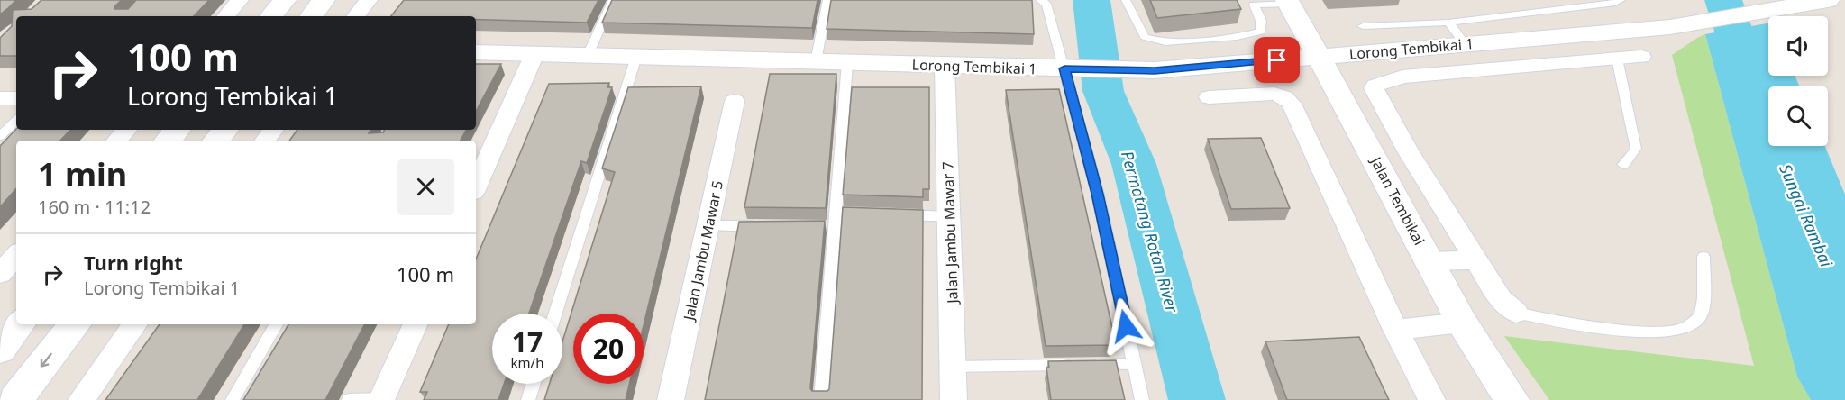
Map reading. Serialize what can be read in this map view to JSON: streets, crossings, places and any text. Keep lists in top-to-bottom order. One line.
{"streets":{"street":["Lorong Tembikai 1","Jalan Tembikai","Jalan Jambu Mawar 7","Jalan Jambu Mawar 5"]},"crossings":[["Lorong Tembikai 1","Jalan Tembikai"],["Lorong Tembikai 1","Jalan Jambu Mawar 7"]],"water":["Sungai Rambai","Permatang Rotan River"],"page":{"turn":["100 m","Lorong Tembikai 1"],"heading":["1 min","160 m · 11:12"],"list":[{"name":"Turn right","note":"Lorong Tembikai 1","value":"100 m"}],"speed":"17 km/h","limit":"20"}}
